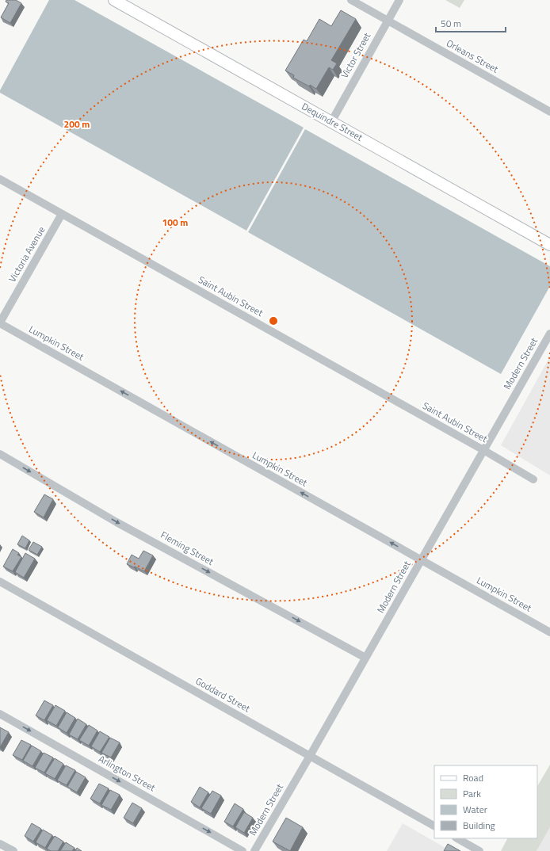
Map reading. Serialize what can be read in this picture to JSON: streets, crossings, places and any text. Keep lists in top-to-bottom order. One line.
{"streets":{"street":["Victor Street","Orleans Street","Dequindre Street","Victoria Avenue","Saint Aubin Street","Lumpkin Street","Modern Street","Fleming Street","Goddard Street","Arlington Street"]},"crossings":[["Victor Street","Orleans Street"],["Victor Street","Dequindre Street"],["Victoria Avenue","Saint Aubin Street"],["Victoria Avenue","Lumpkin Street"],["Saint Aubin Street","Modern Street"],["Lumpkin Street","Modern Street"],["Modern Street","Fleming Street"],["Modern Street","Goddard Street"]],"one_way":["Lumpkin Street","Fleming Street","Arlington Street"],"legend":["Road","Park","Water","Building"],"scale_bar":"50 m","rings":["200 m","100 m"]}
